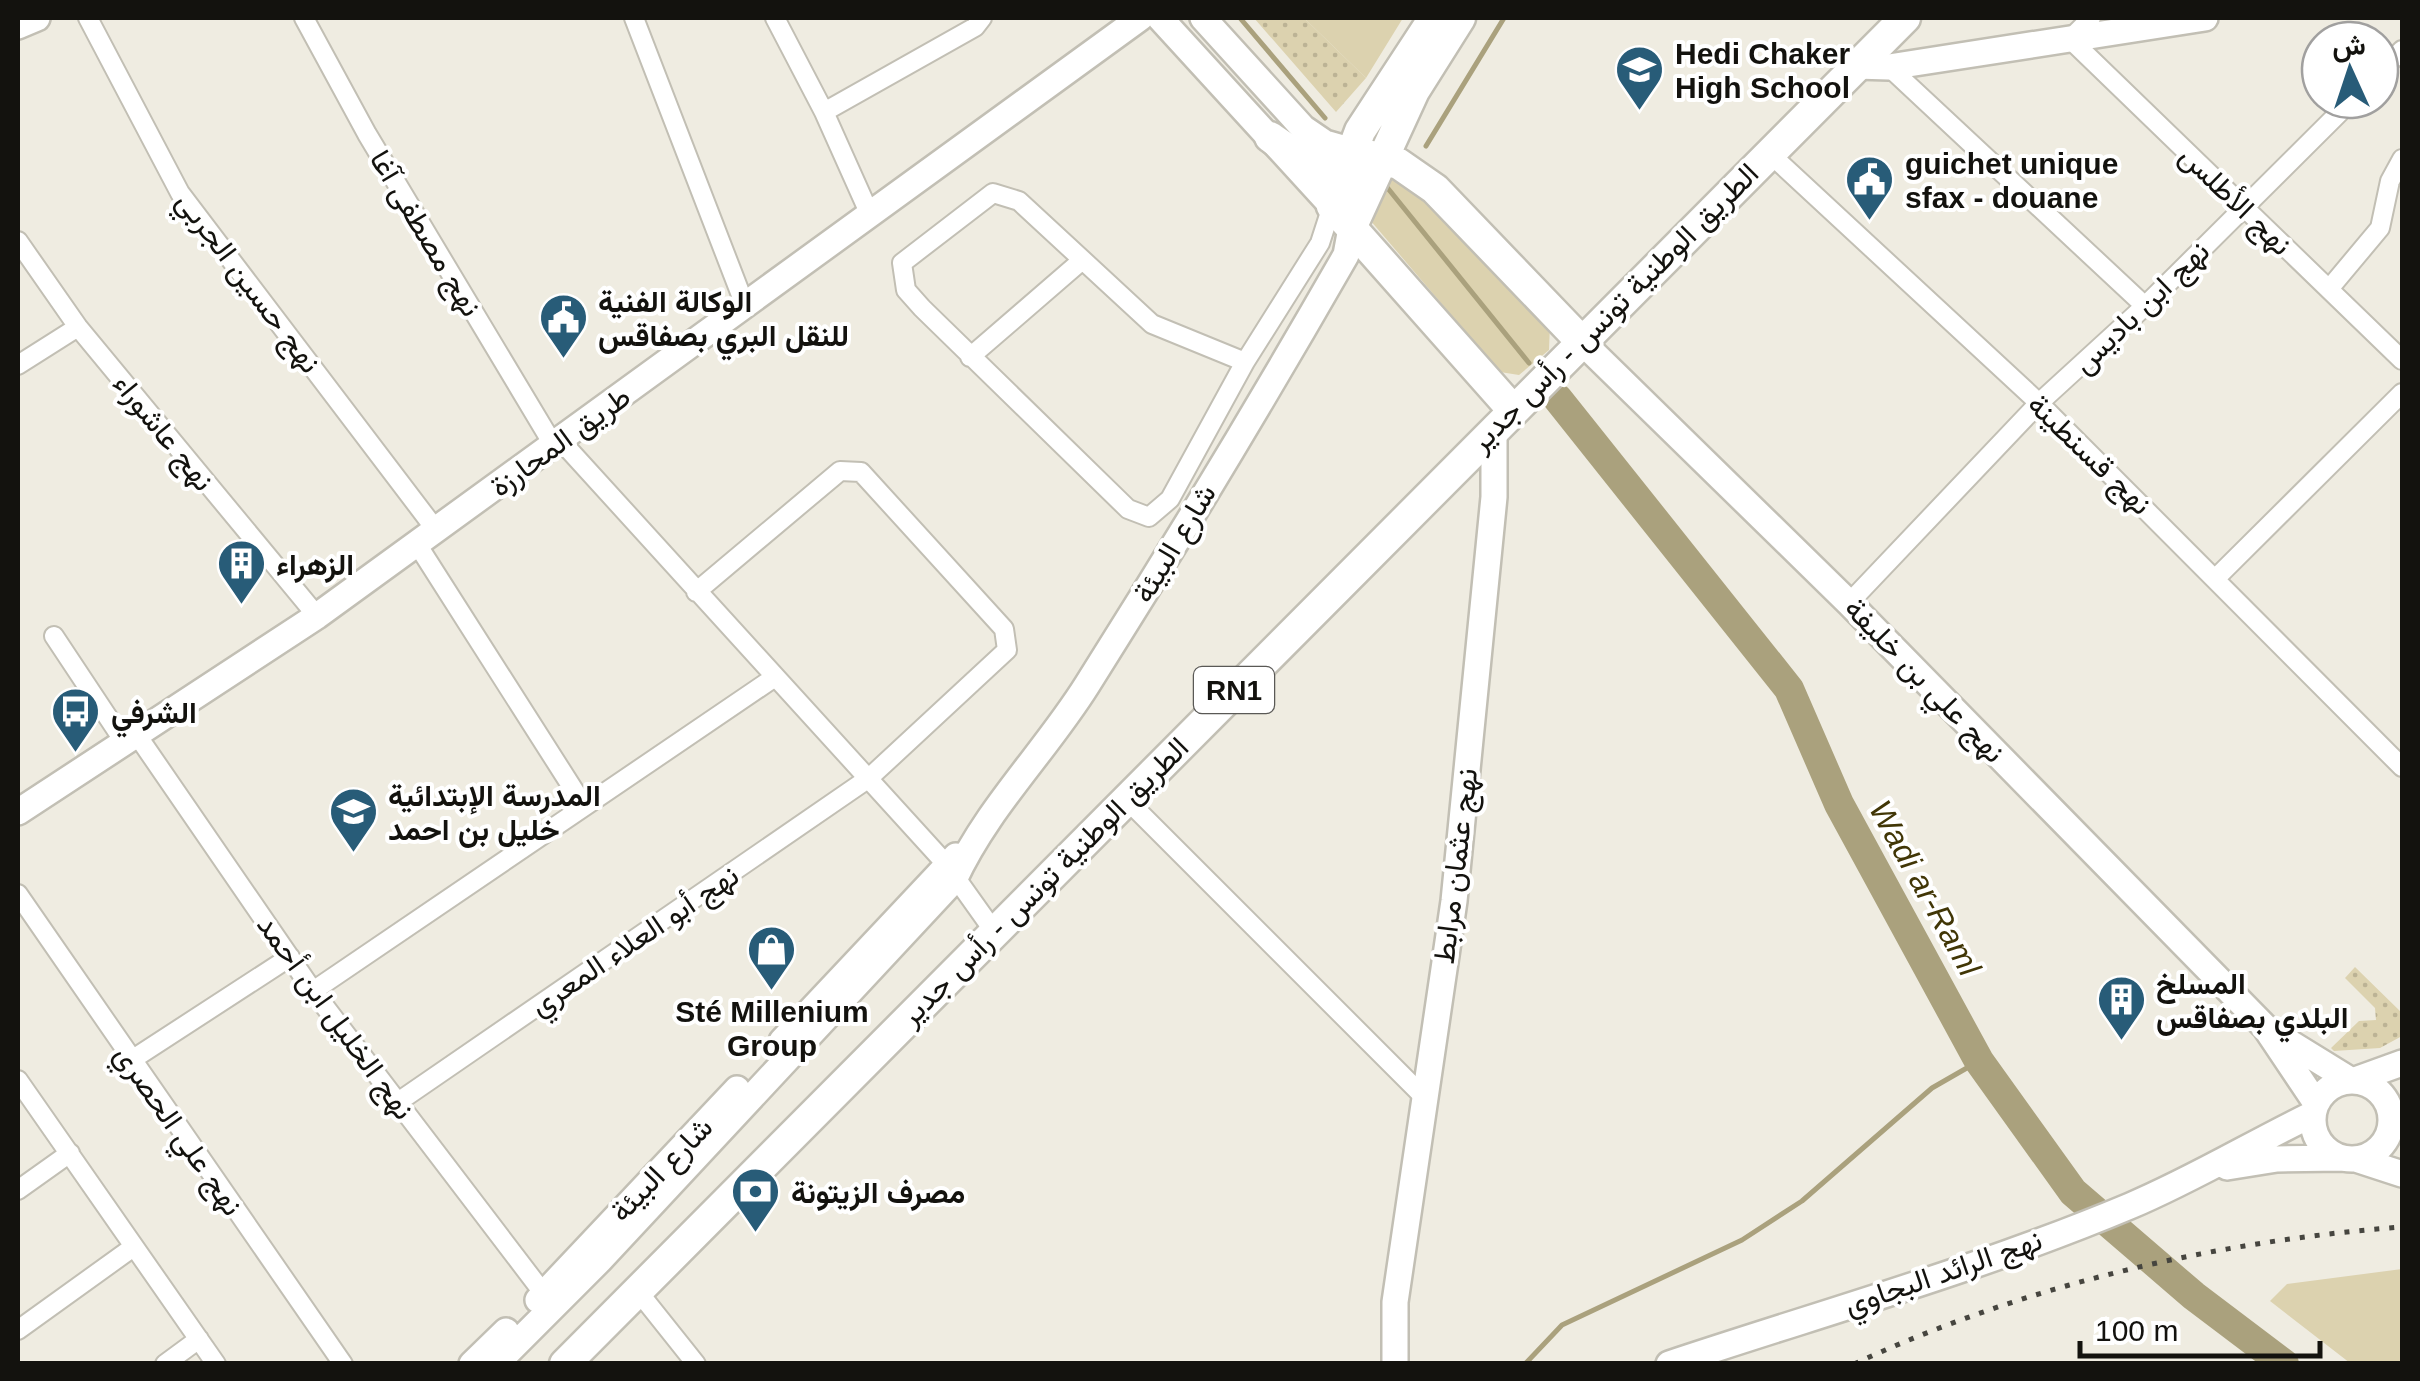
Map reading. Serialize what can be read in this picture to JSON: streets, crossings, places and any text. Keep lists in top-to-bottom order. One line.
{"streets":{"main road":["الطريق الوطنية تونس - رأس جدير","RN1"],"street":["نهج الأطلس","نهج مصطفى آغا","نهج حسين الجربي","نهج ابن باديس","نهج عاشوراء","طريق المحارزة","نهج قسنطينة","شارع البيئة","نهج علي بن خليفة","نهج عثمان مرابط","نهج أبو العلاء المعري","نهج الخليل ابن أحمد","نهج علي الحصري","نهج الرائد البجاوي"]},"crossings":[["نهج الأطلس","نهج ابن باديس"],["نهج مصطفى آغا","الطريق الوطنية تونس - رأس جدير"],["نهج مصطفى آغا","طريق المحارزة"],["نهج مصطفى آغا","شارع البيئة"],["نهج مصطفى آغا","نهج أبو العلاء المعري"],["نهج حسين الجربي","طريق المحارزة"],["الطريق الوطنية تونس - رأس جدير","نهج قسنطينة"],["الطريق الوطنية تونس - رأس جدير","نهج علي بن خليفة"],["الطريق الوطنية تونس - رأس جدير","نهج عثمان مرابط"],["نهج ابن باديس","نهج قسنطينة"],["نهج ابن باديس","نهج علي بن خليفة"],["نهج عاشوراء","طريق المحارزة"],["طريق المحارزة","نهج الخليل ابن أحمد"],["شارع البيئة","نهج الخليل ابن أحمد"],["نهج علي بن خليفة","نهج الرائد البجاوي"],["نهج أبو العلاء المعري","نهج الخليل ابن أحمد"]],"water":["Wadi ar-Raml"],"places":{"school or university":["Hedi Chaker High School","المدرسة الإبتدائية خليل بن احمد"],"public building":["guichet unique sfax - douane","الوكالة الفنية للنقل البري بصفاقس"],"building":["الزهراء","المسلخ البلدي بصفاقس"],"bus stop":["الشرفي"],"shop":["Sté Millenium Group"],"bank":["مصرف الزيتونة"]},"scale_bar":"100 m","north":"top"}
